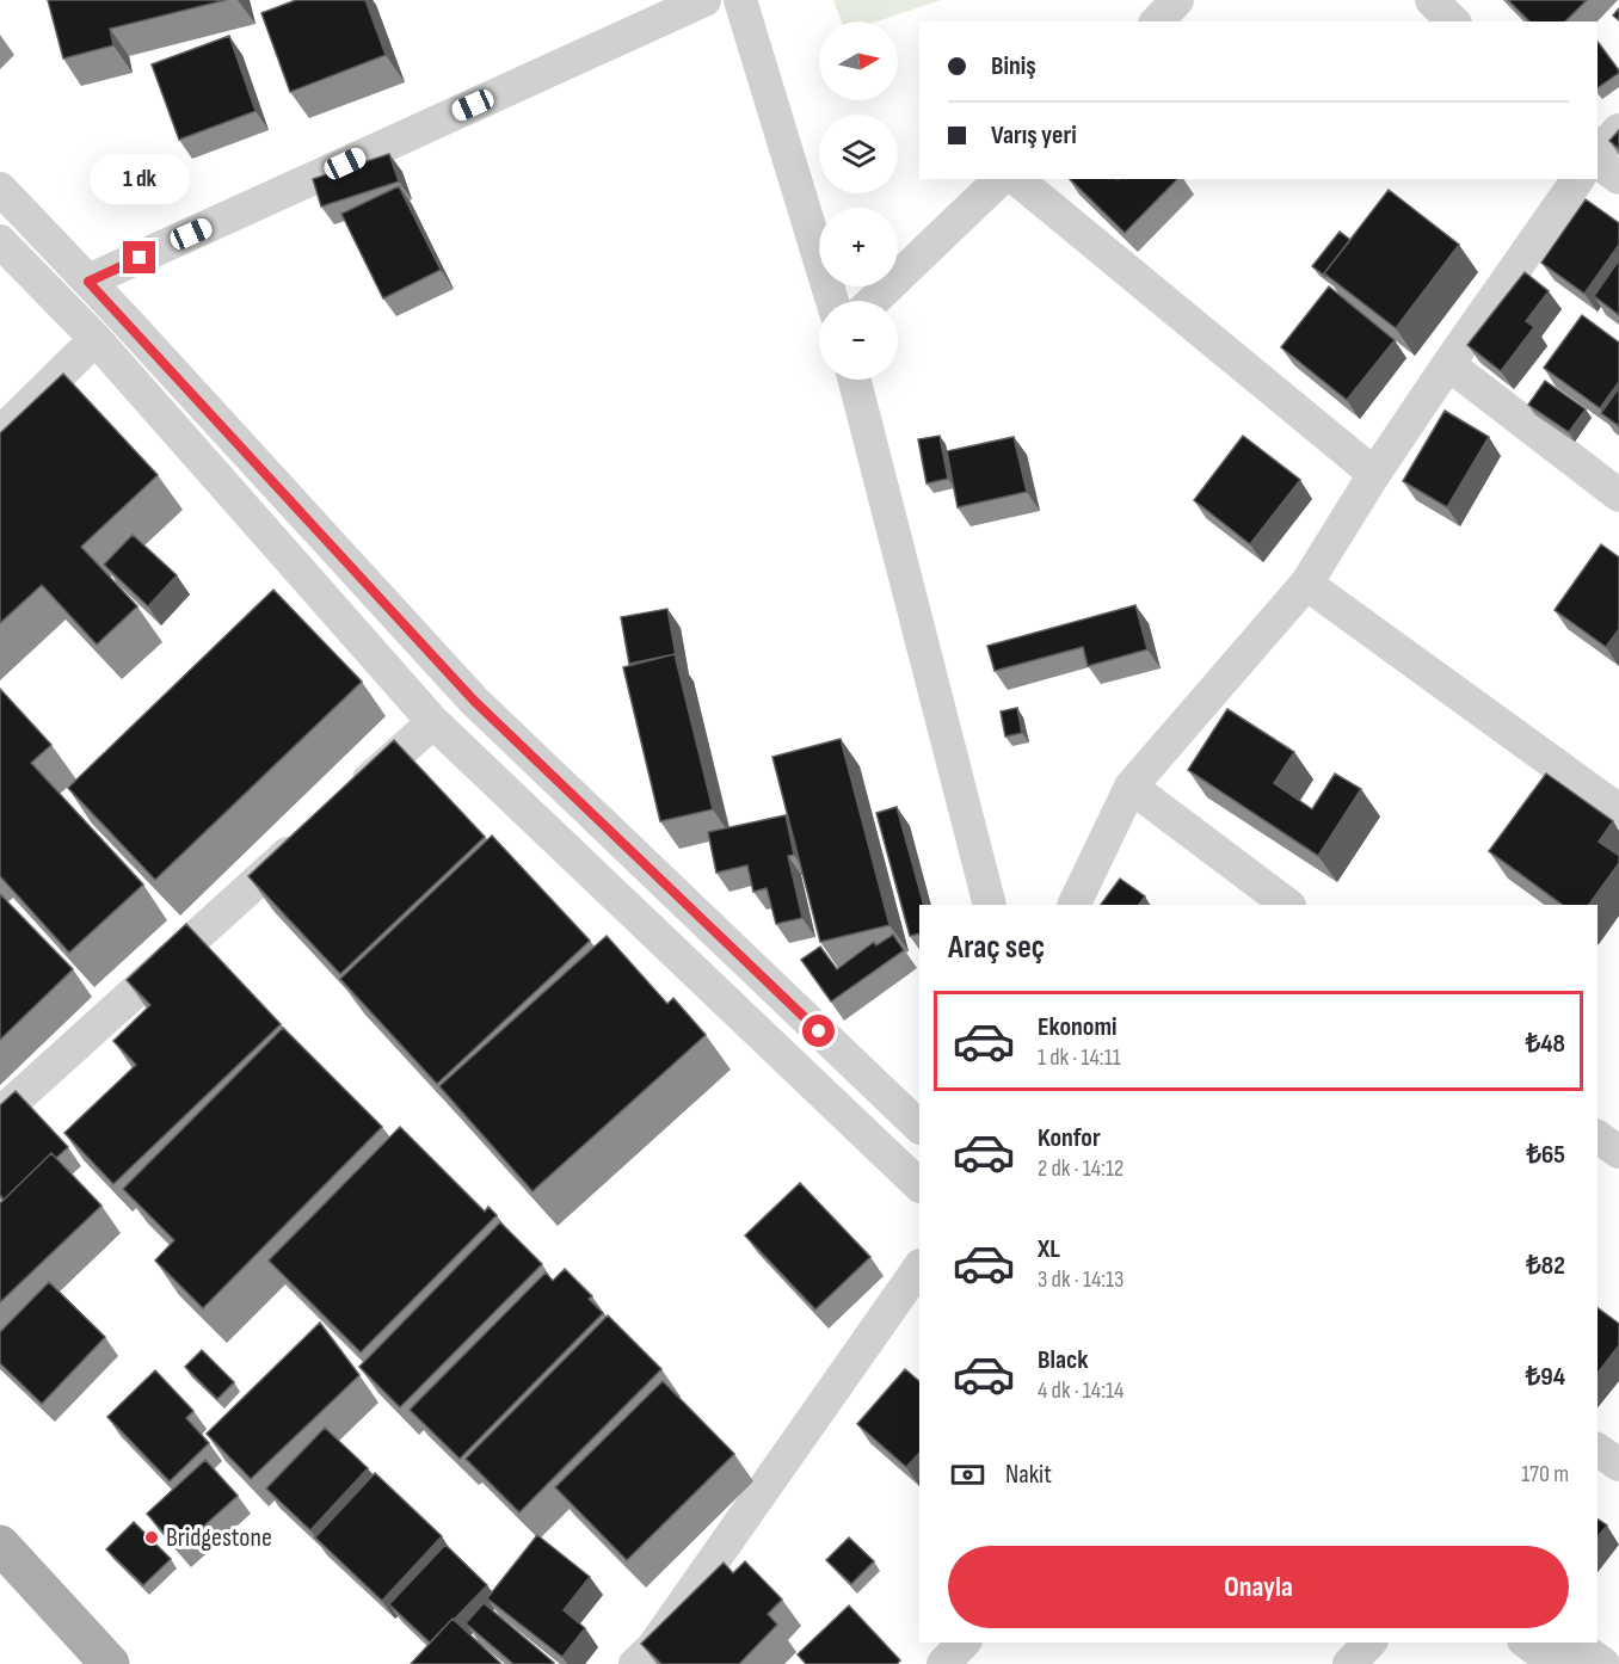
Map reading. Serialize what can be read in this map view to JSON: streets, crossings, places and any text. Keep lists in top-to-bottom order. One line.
{"places":["Bridgestone"],"north":"right","page":{"map_buttons":["+","−"],"banner":["Biniş","Varış yeri"],"bubble":"1 dk","heading":"Araç seç","list":[{"name":"Ekonomi","note":"1 dk · 14:11","value":"₺48"},{"name":"Konfor","note":"2 dk · 14:12","value":"₺65"},{"name":"XL","note":"3 dk · 14:13","value":"₺82"},{"name":"Black","note":"4 dk · 14:14","value":"₺94"}],"pay":["Nakit","170 m"],"buttons":"Onayla"}}
